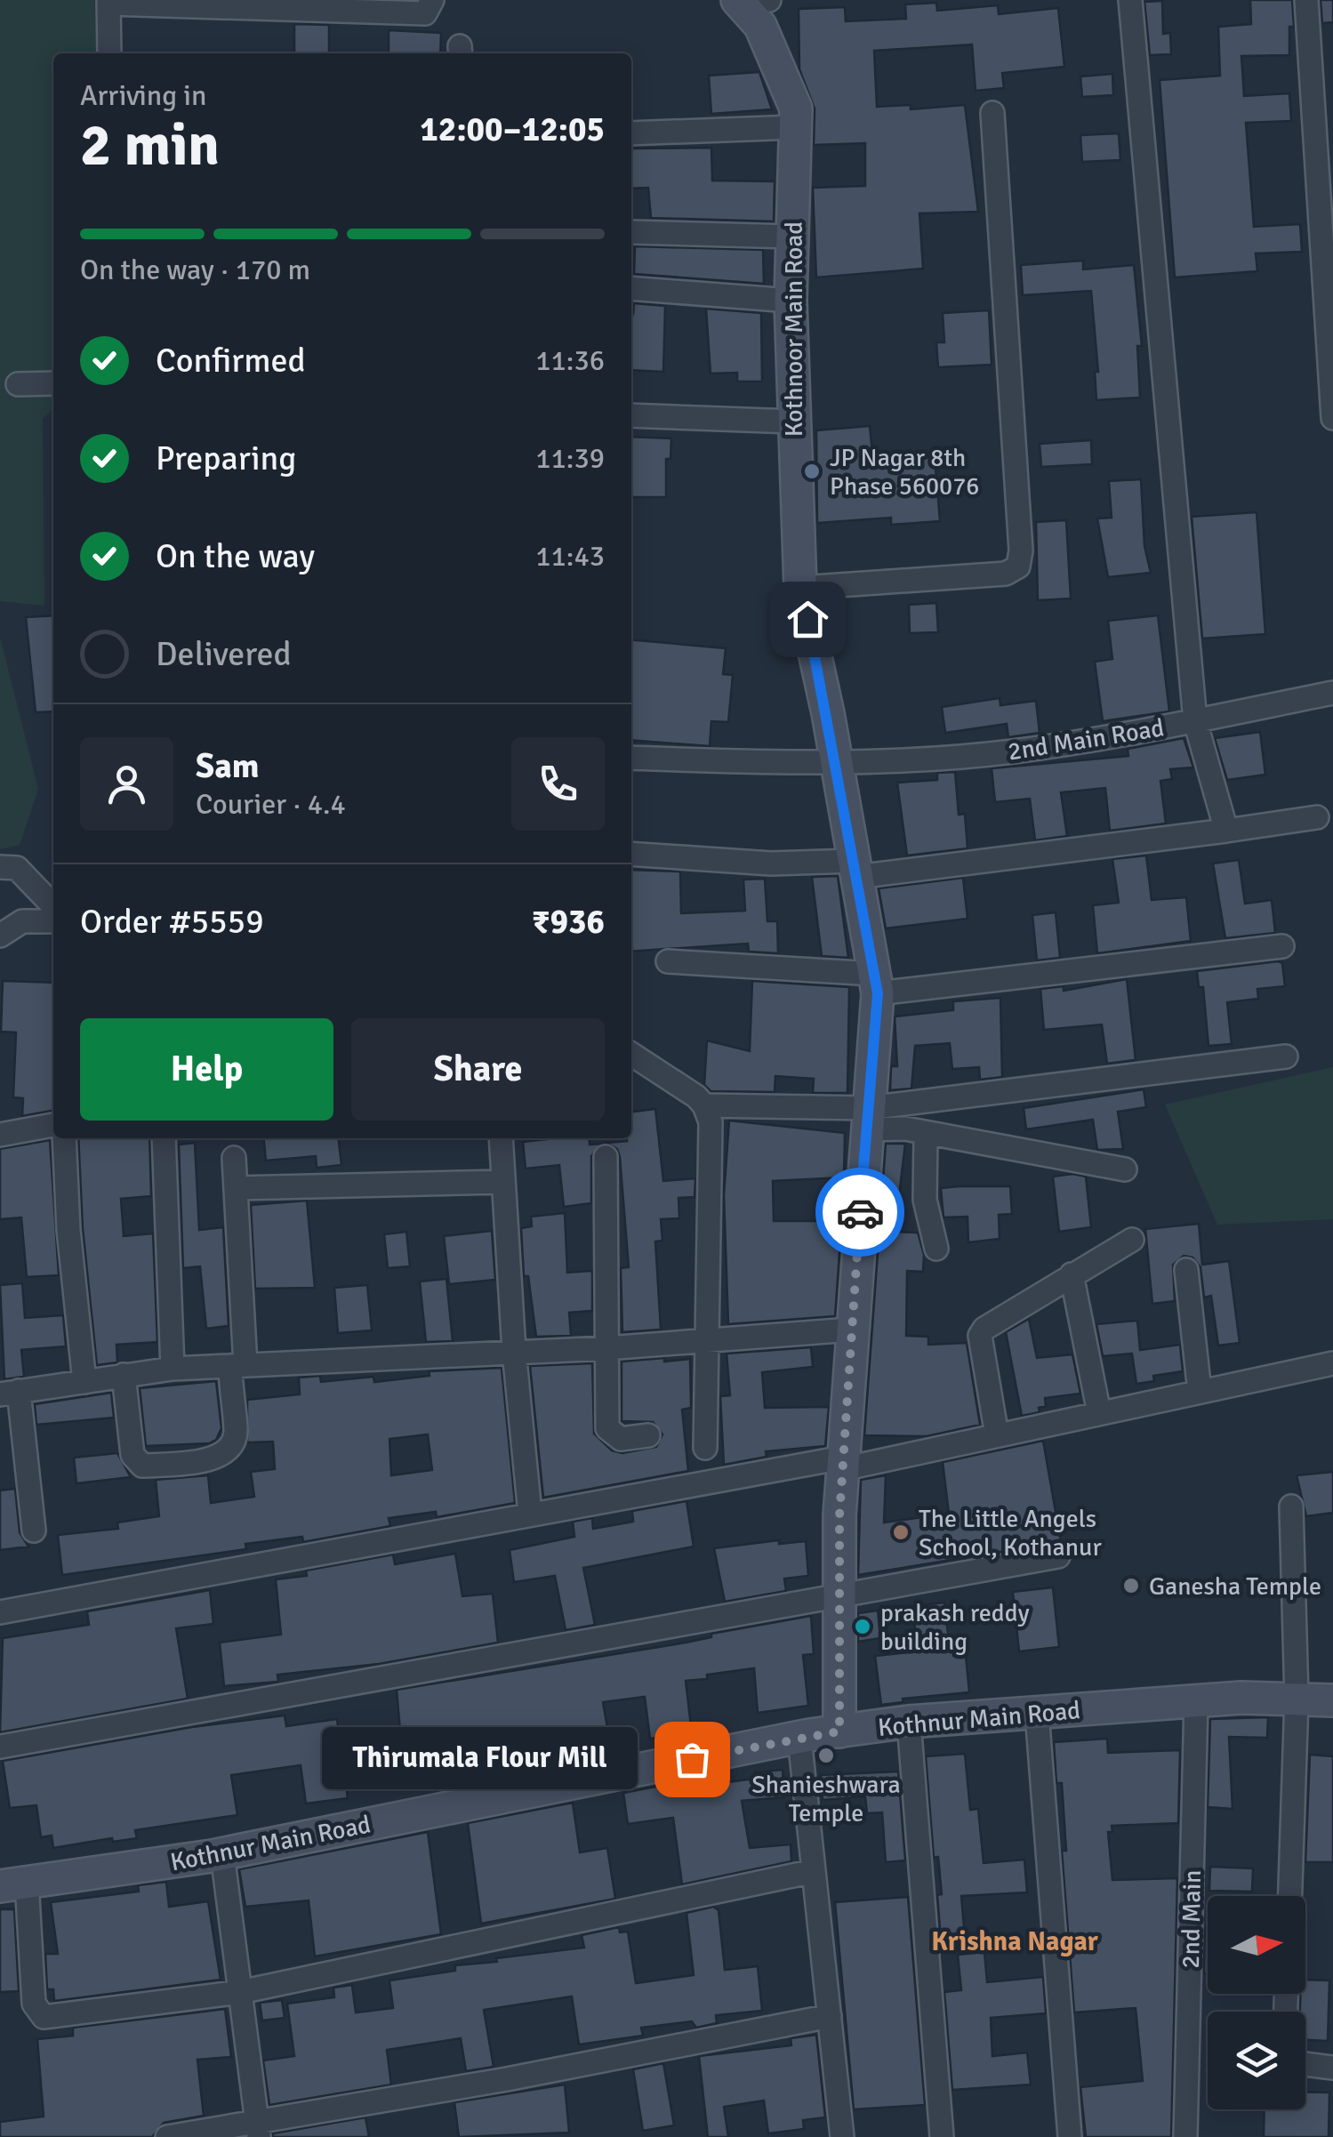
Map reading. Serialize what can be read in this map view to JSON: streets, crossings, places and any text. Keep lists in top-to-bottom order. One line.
{"streets":{"street":["Kothnoor Main Road","2nd Main Road","Kothnur Main Road","2nd Main"]},"crossings":[["Kothnoor Main Road","2nd Main Road"],["Kothnoor Main Road","Kothnur Main Road"],["Kothnur Main Road","2nd Main"]],"districts":["Krishna Nagar"],"places":["JP Nagar 8th Phase 560076","The Little Angels School, Kothanur","Ganesha Temple","prakash reddy building","Shanieshwara Temple","Thirumala Flour Mill"],"north":"right","page":{"heading":["2 min","Arriving in","12:00–12:05"],"panel":["Sam","Courier · 4.4","Order #5559","₹936"],"bar":"On the way · 170 m","list":[["Confirmed","11:36"],["Preparing","11:39"],["On the way","11:43"],"Delivered"],"buttons":["Help","Share"],"bubble":"Thirumala Flour Mill"}}
